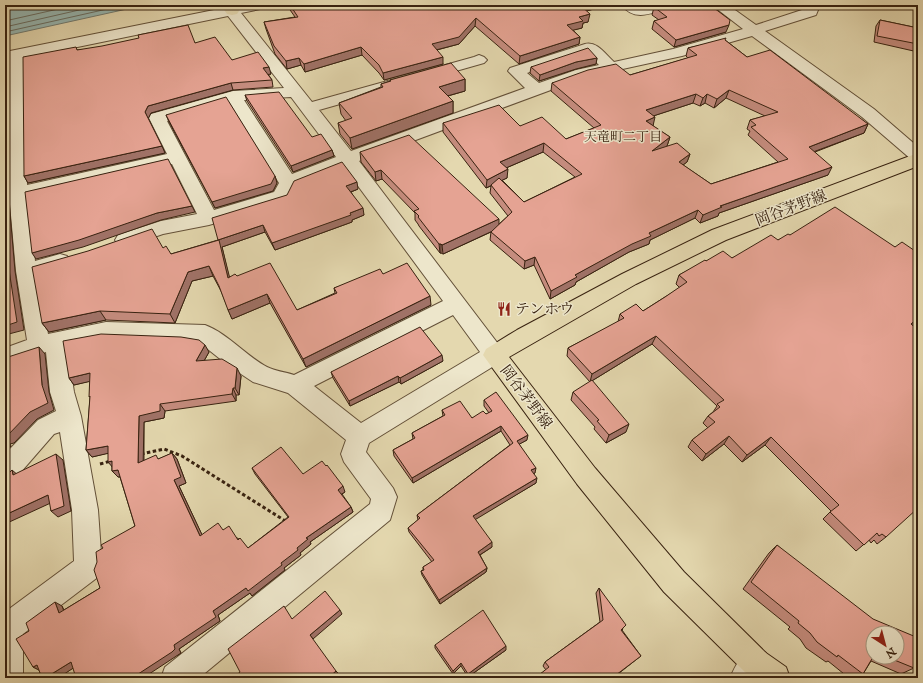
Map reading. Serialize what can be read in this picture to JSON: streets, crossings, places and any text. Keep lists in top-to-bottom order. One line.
{"streets":{"main road":["岡谷茅野線"]},"districts":["天竜町二丁目"],"places":{"restaurant":["テンホウ"]},"north":"bottom right"}
